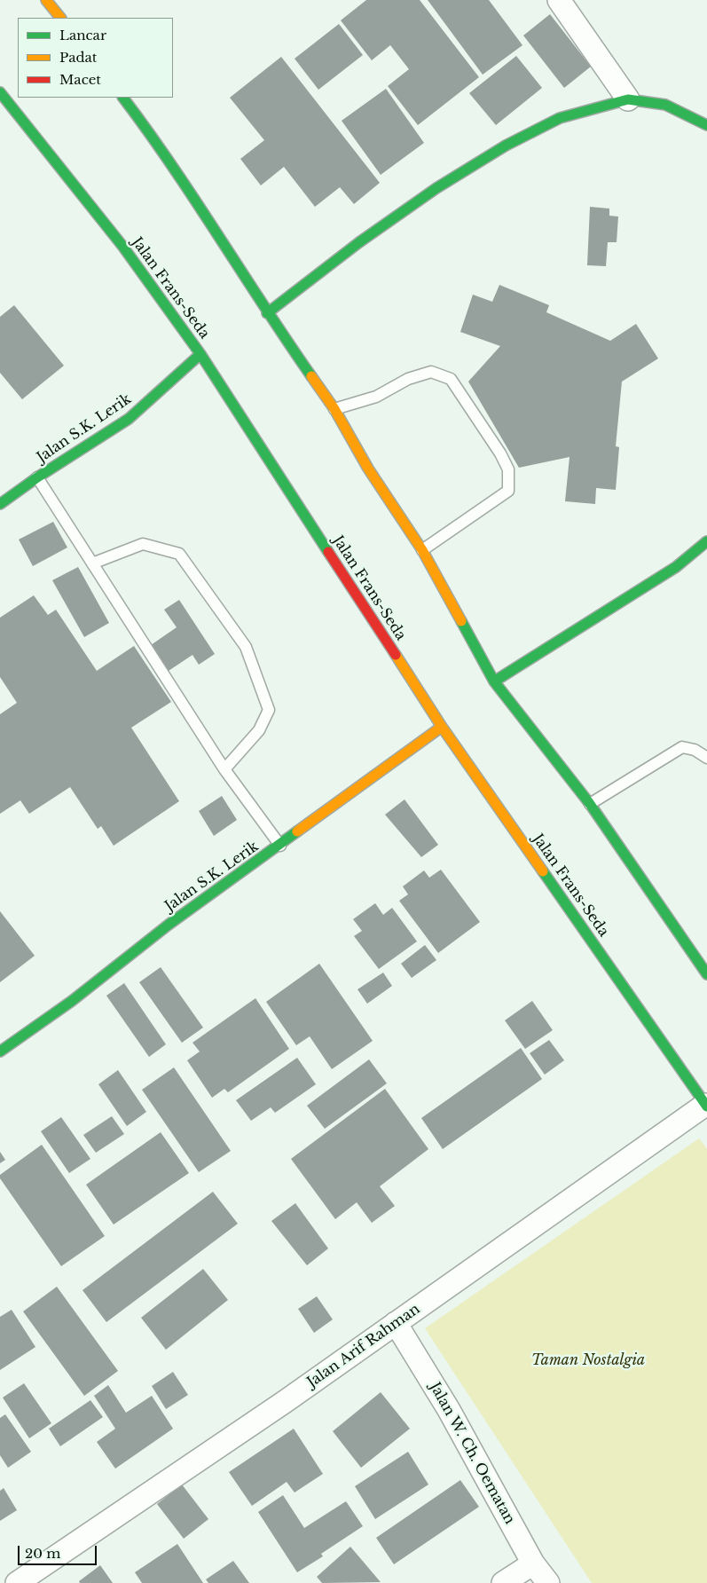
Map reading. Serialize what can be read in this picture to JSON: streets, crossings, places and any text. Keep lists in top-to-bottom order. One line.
{"streets":{"main road":["Jalan Frans-Seda","Jalan S.K. Lerik"],"street":["Jalan Arif Rahman","Jalan W. Ch. Oematan"]},"crossings":[["Jalan Frans-Seda","Jalan S.K. Lerik"],["Jalan Frans-Seda","Jalan Arif Rahman"],["Jalan Arif Rahman","Jalan W. Ch. Oematan"]],"parks":["Taman Nostalgia"],"legend":["Lancar","Padat","Macet"],"scale_bar":"20 m"}
